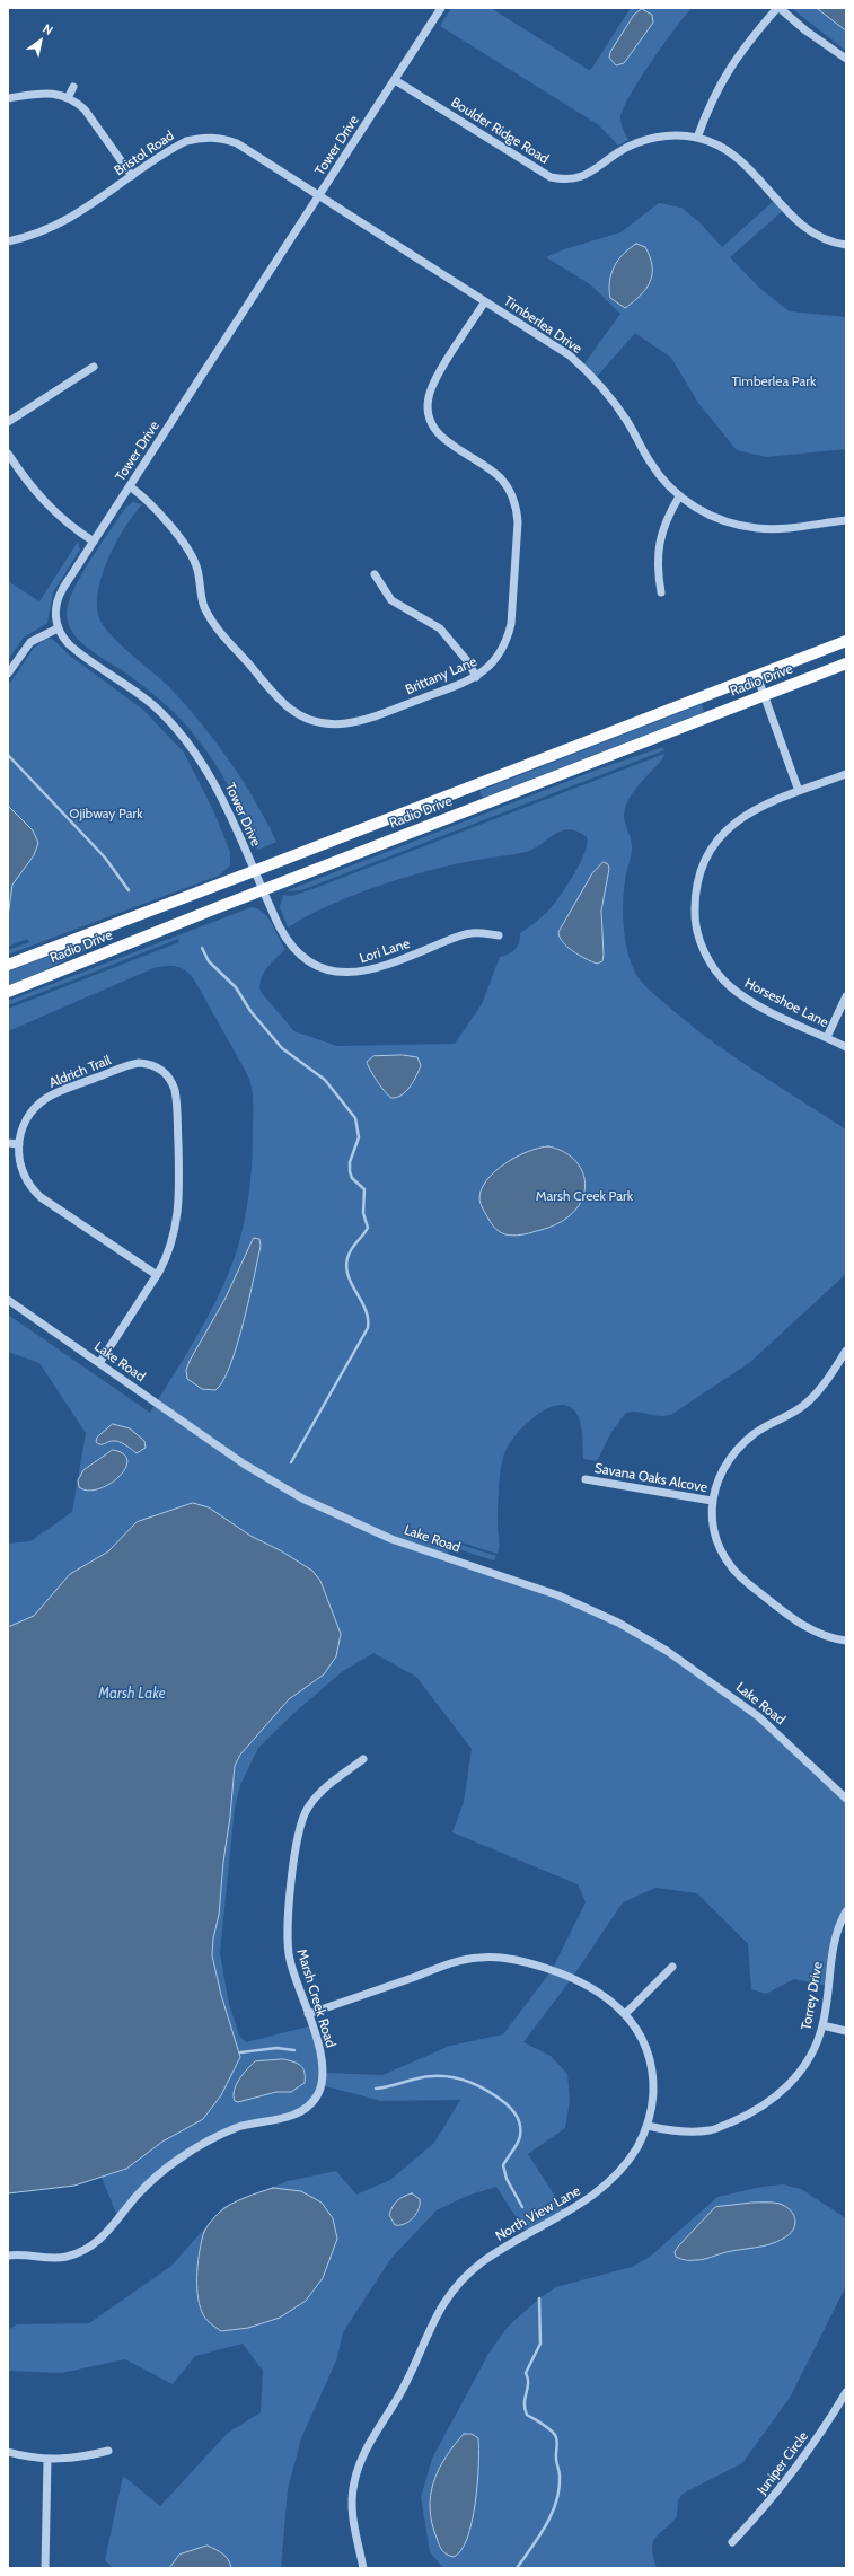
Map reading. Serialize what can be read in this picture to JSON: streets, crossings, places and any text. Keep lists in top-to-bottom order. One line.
{"streets":{"main road":["Radio Drive"],"street":["Boulder Ridge Road","Tower Drive","Bristol Road","Timberlea Drive","Brittany Lane","Lori Lane","Horseshoe Lane","Aldrich Trail","Lake Road","Savana Oaks Alcove","Torrey Drive","Marsh Creek Road","North View Lane","Juniper Circle"]},"crossings":[["Boulder Ridge Road","Tower Drive"],["Tower Drive","Bristol Road"],["Tower Drive","Timberlea Drive"],["Tower Drive","Brittany Lane"],["Tower Drive","Radio Drive"],["Tower Drive","Lori Lane"],["Bristol Road","Timberlea Drive"],["Timberlea Drive","Brittany Lane"],["Radio Drive","Lori Lane"],["Aldrich Trail","Lake Road"],["Torrey Drive","North View Lane"],["Marsh Creek Road","North View Lane"]],"water":["Marsh Lake"],"parks":["Timberlea Park","Ojibway Park","Marsh Creek Park"],"north":"top right"}
